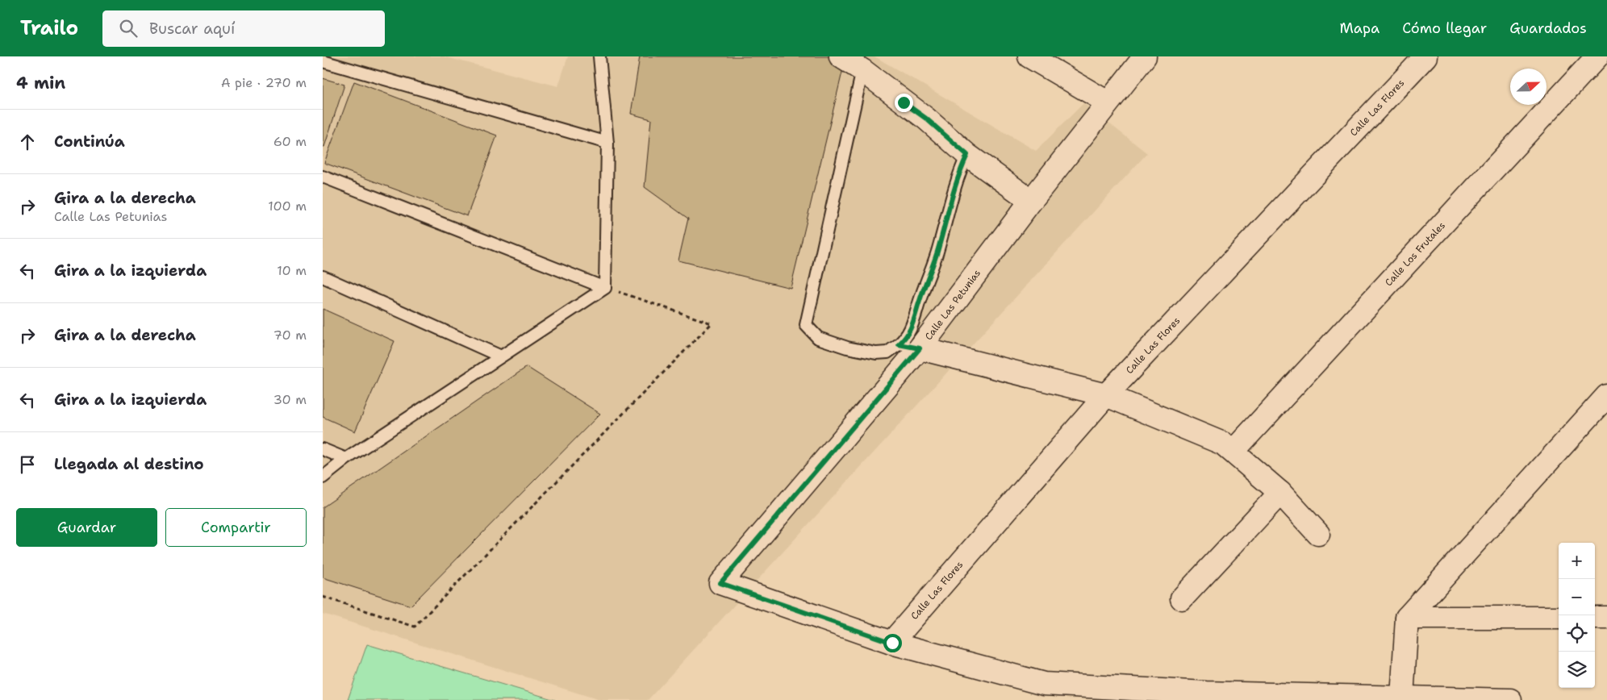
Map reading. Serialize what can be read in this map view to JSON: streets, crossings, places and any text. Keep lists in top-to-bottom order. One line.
{"streets":{"street":["Calle Las Flores","Calle Los Frutales","Calle Las Petunias"]},"crossings":[["Calle Las Flores","Calle Las Petunias"]],"north":"right","page":{"header":"Trailo","search":"Buscar aquí","nav":["Mapa","Cómo llegar","Guardados"],"heading":["4 min","A pie · 270 m"],"list":[["Continúa","60 m"],["Gira a la derecha","Calle Las Petunias","100 m"],["Gira a la izquierda","10 m"],["Gira a la derecha","70 m"],["Gira a la izquierda","30 m"],"Llegada al destino"],"buttons":["Guardar","Compartir"],"map_buttons":["+","−"]}}
